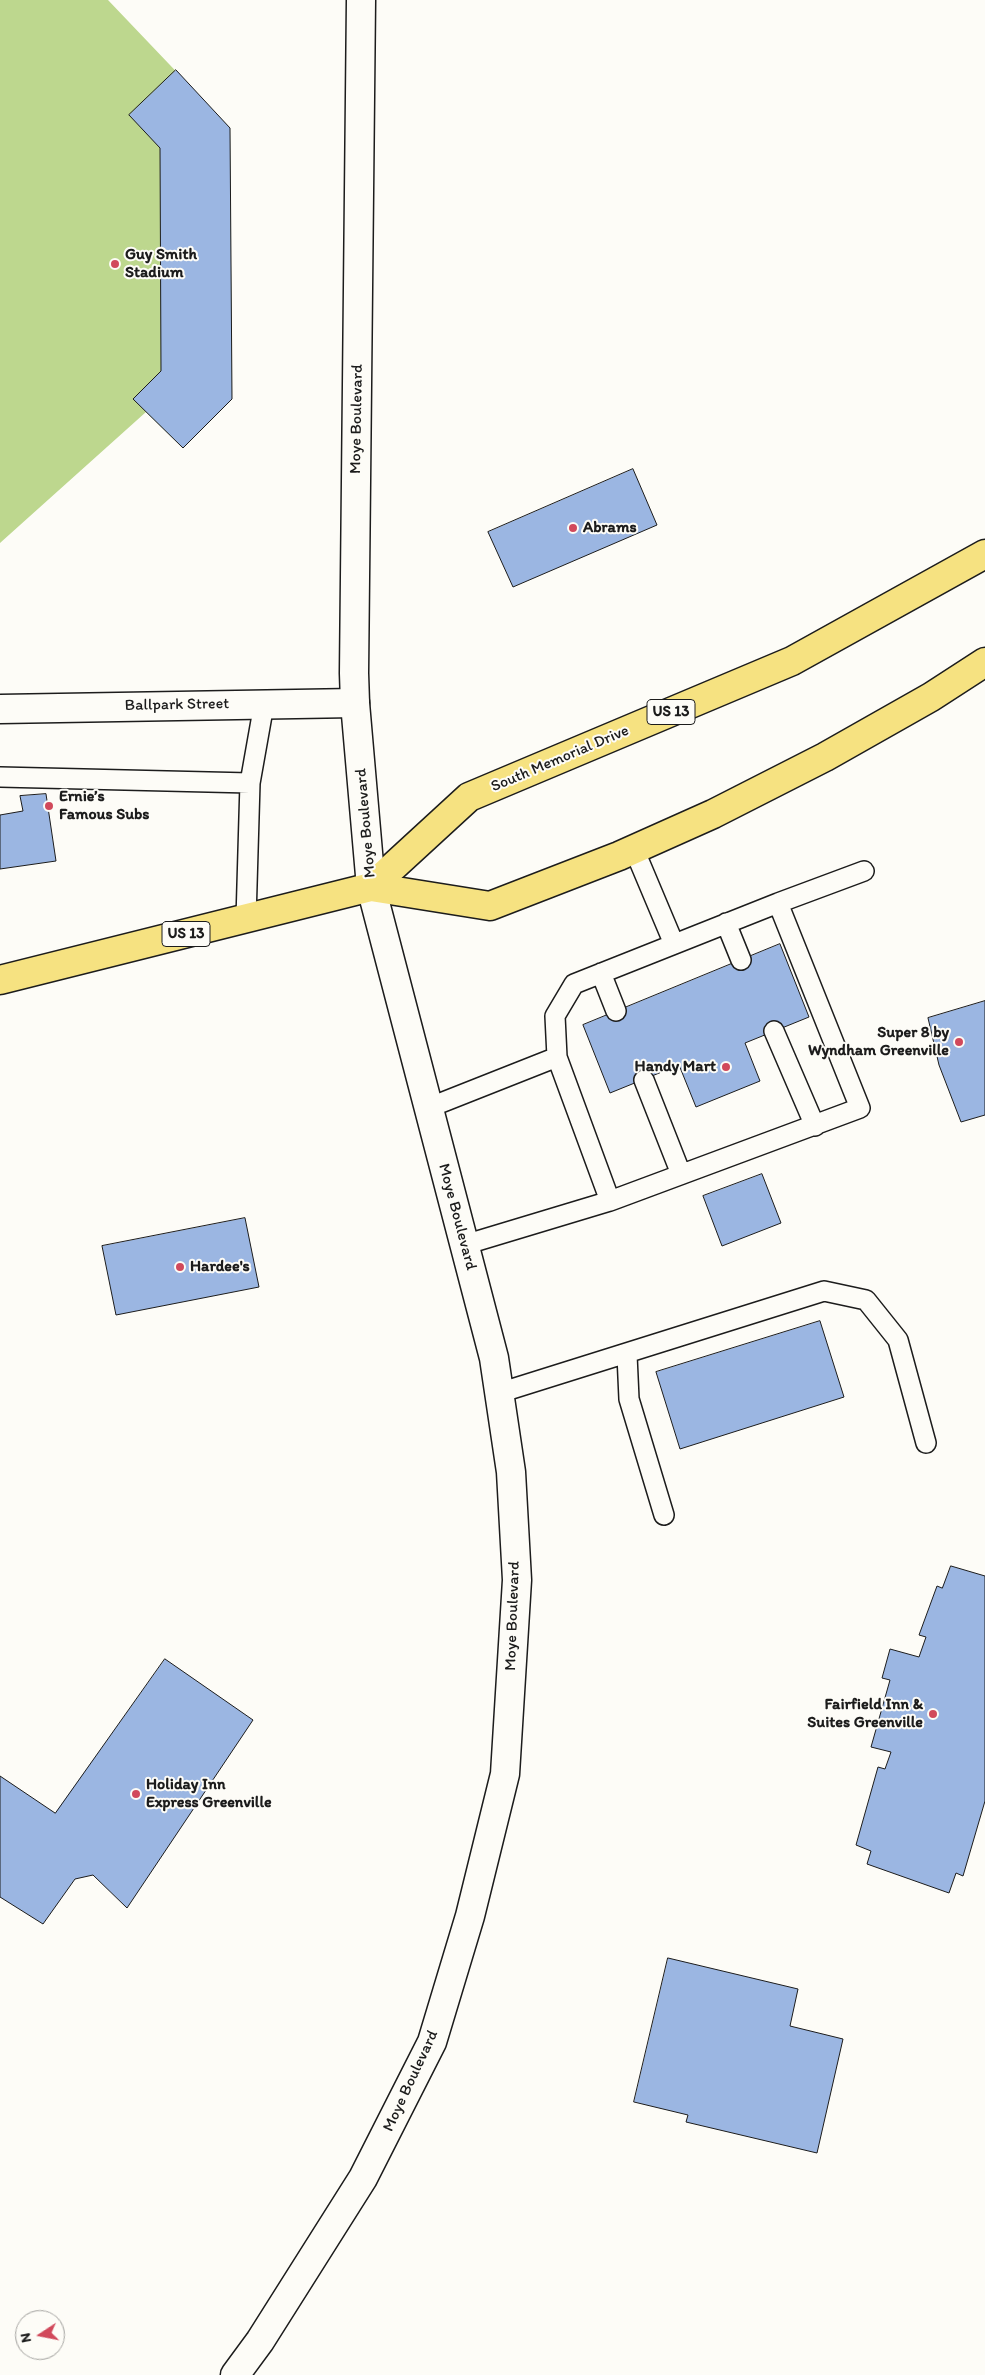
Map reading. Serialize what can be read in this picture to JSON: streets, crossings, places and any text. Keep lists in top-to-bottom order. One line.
{"streets":{"main road":["Moye Boulevard","Ballpark Street","US 13","South Memorial Drive"]},"crossings":[["Moye Boulevard","Ballpark Street"],["Moye Boulevard","South Memorial Drive"]],"places":["Guy Smith Stadium","Abrams","Ernie’s Famous Subs","Super 8 by Wyndham Greenville","Handy Mart","Hardee's","Fairfield Inn & Suites Greenville","Holiday Inn Express Greenville"],"north":"left"}
